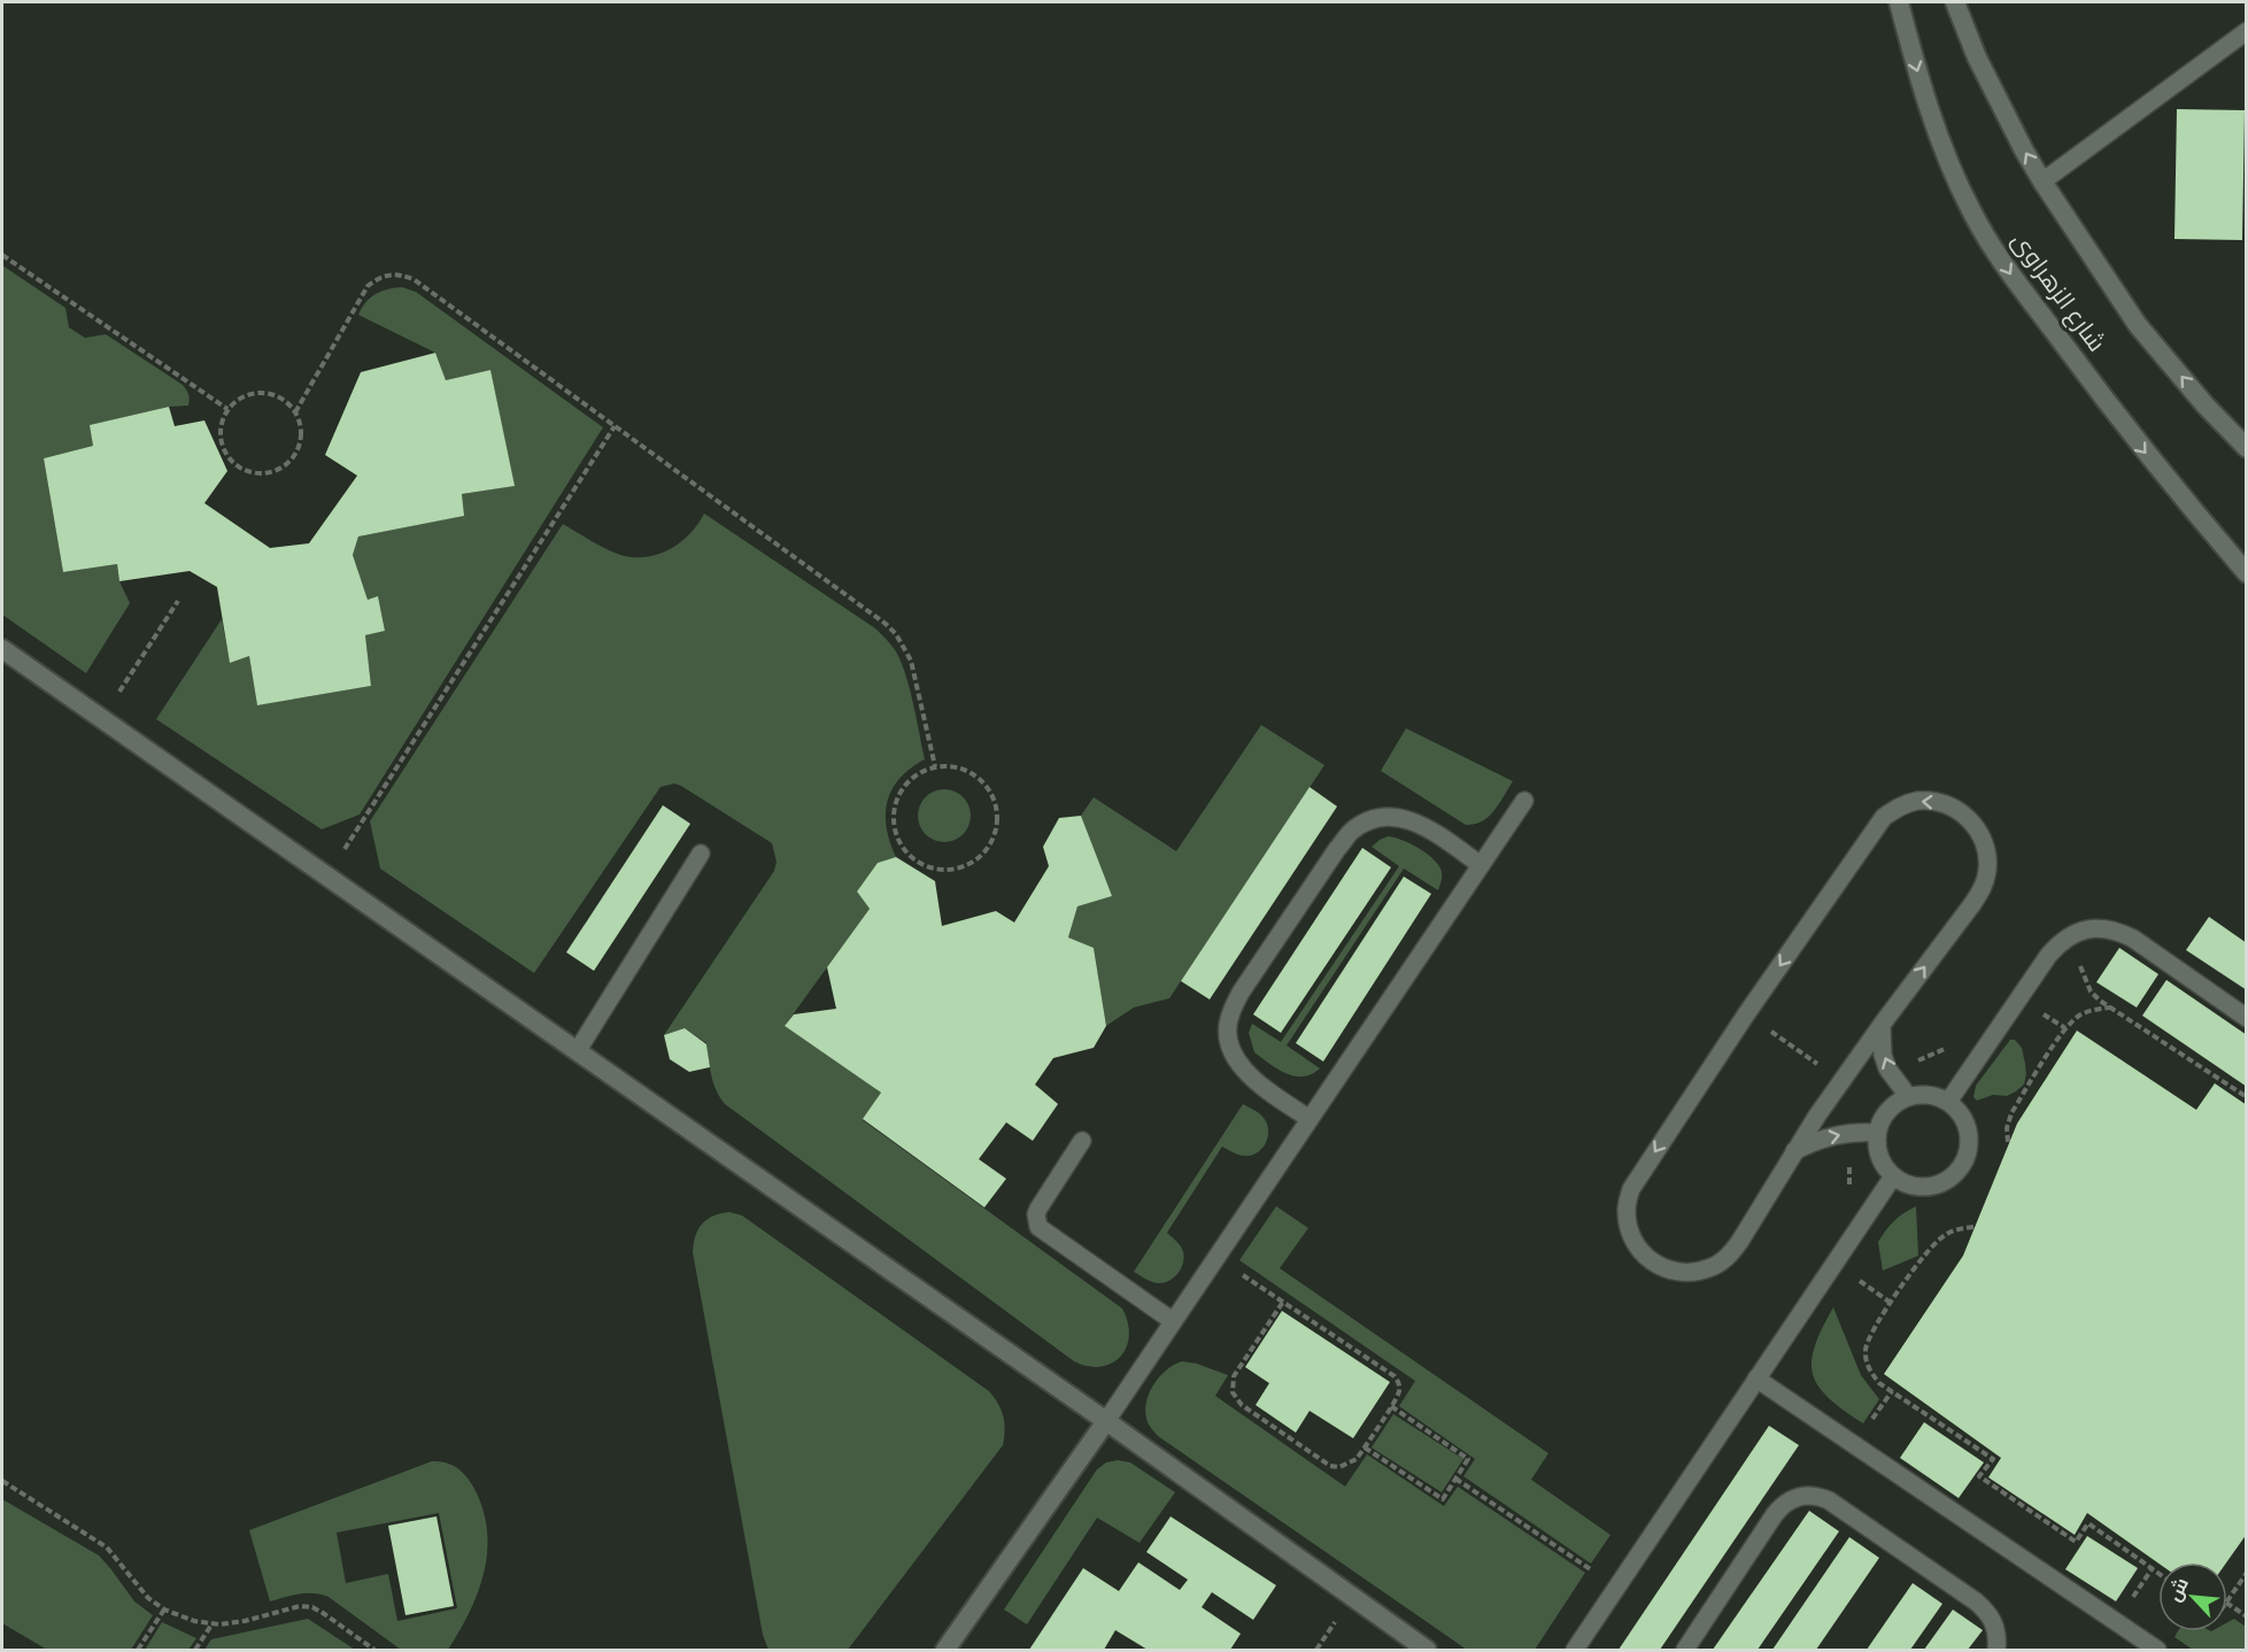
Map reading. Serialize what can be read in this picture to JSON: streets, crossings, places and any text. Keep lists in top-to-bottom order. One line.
{"streets":{"street":["شارع الزهراوى"]},"north":"top left"}
